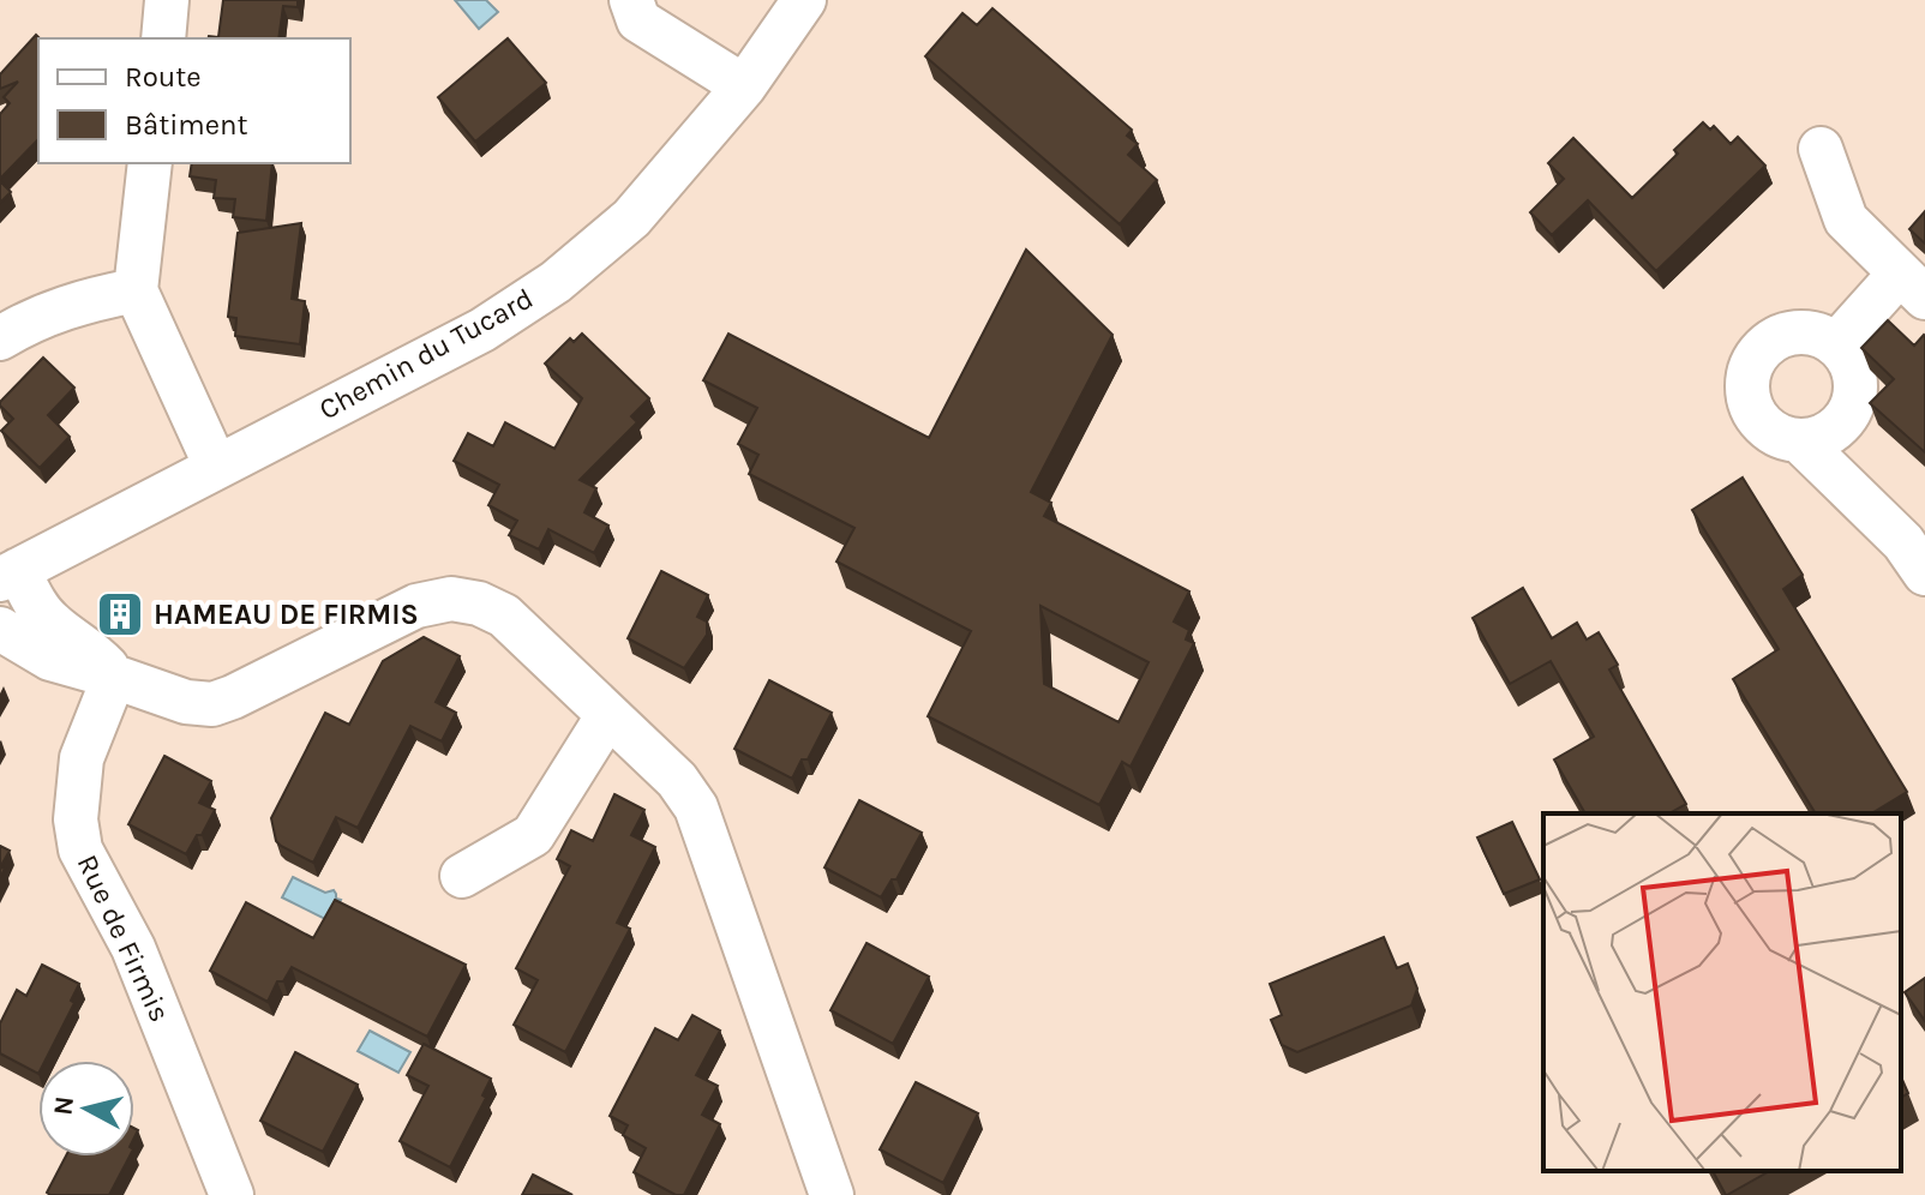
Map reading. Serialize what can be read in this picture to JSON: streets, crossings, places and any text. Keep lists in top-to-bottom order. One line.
{"streets":{"street":["Chemin du Tucard","Rue de Firmis"]},"places":{"building":["HAMEAU DE FIRMIS"]},"legend":["Route","Bâtiment"],"north":"left"}
